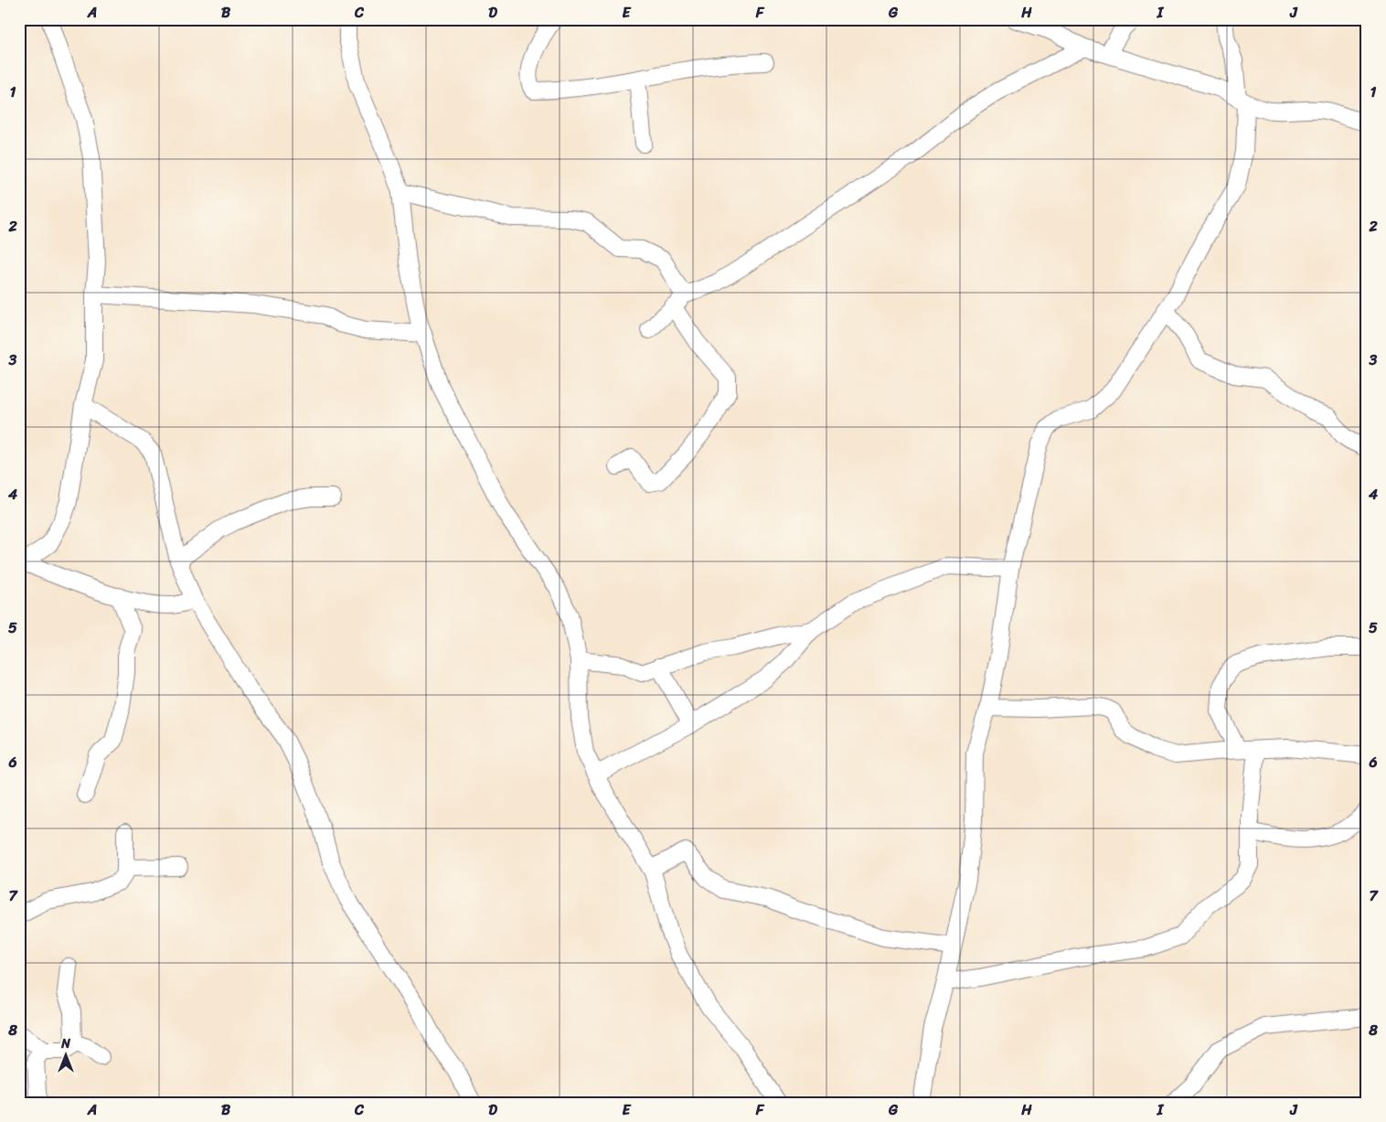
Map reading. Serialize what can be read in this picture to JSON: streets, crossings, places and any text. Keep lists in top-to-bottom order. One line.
{"north":"top","grid":{"columns":["A","B","C","D","E","F","G","H","I","J"],"rows":["1","2","3","4","5","6","7","8"]}}
